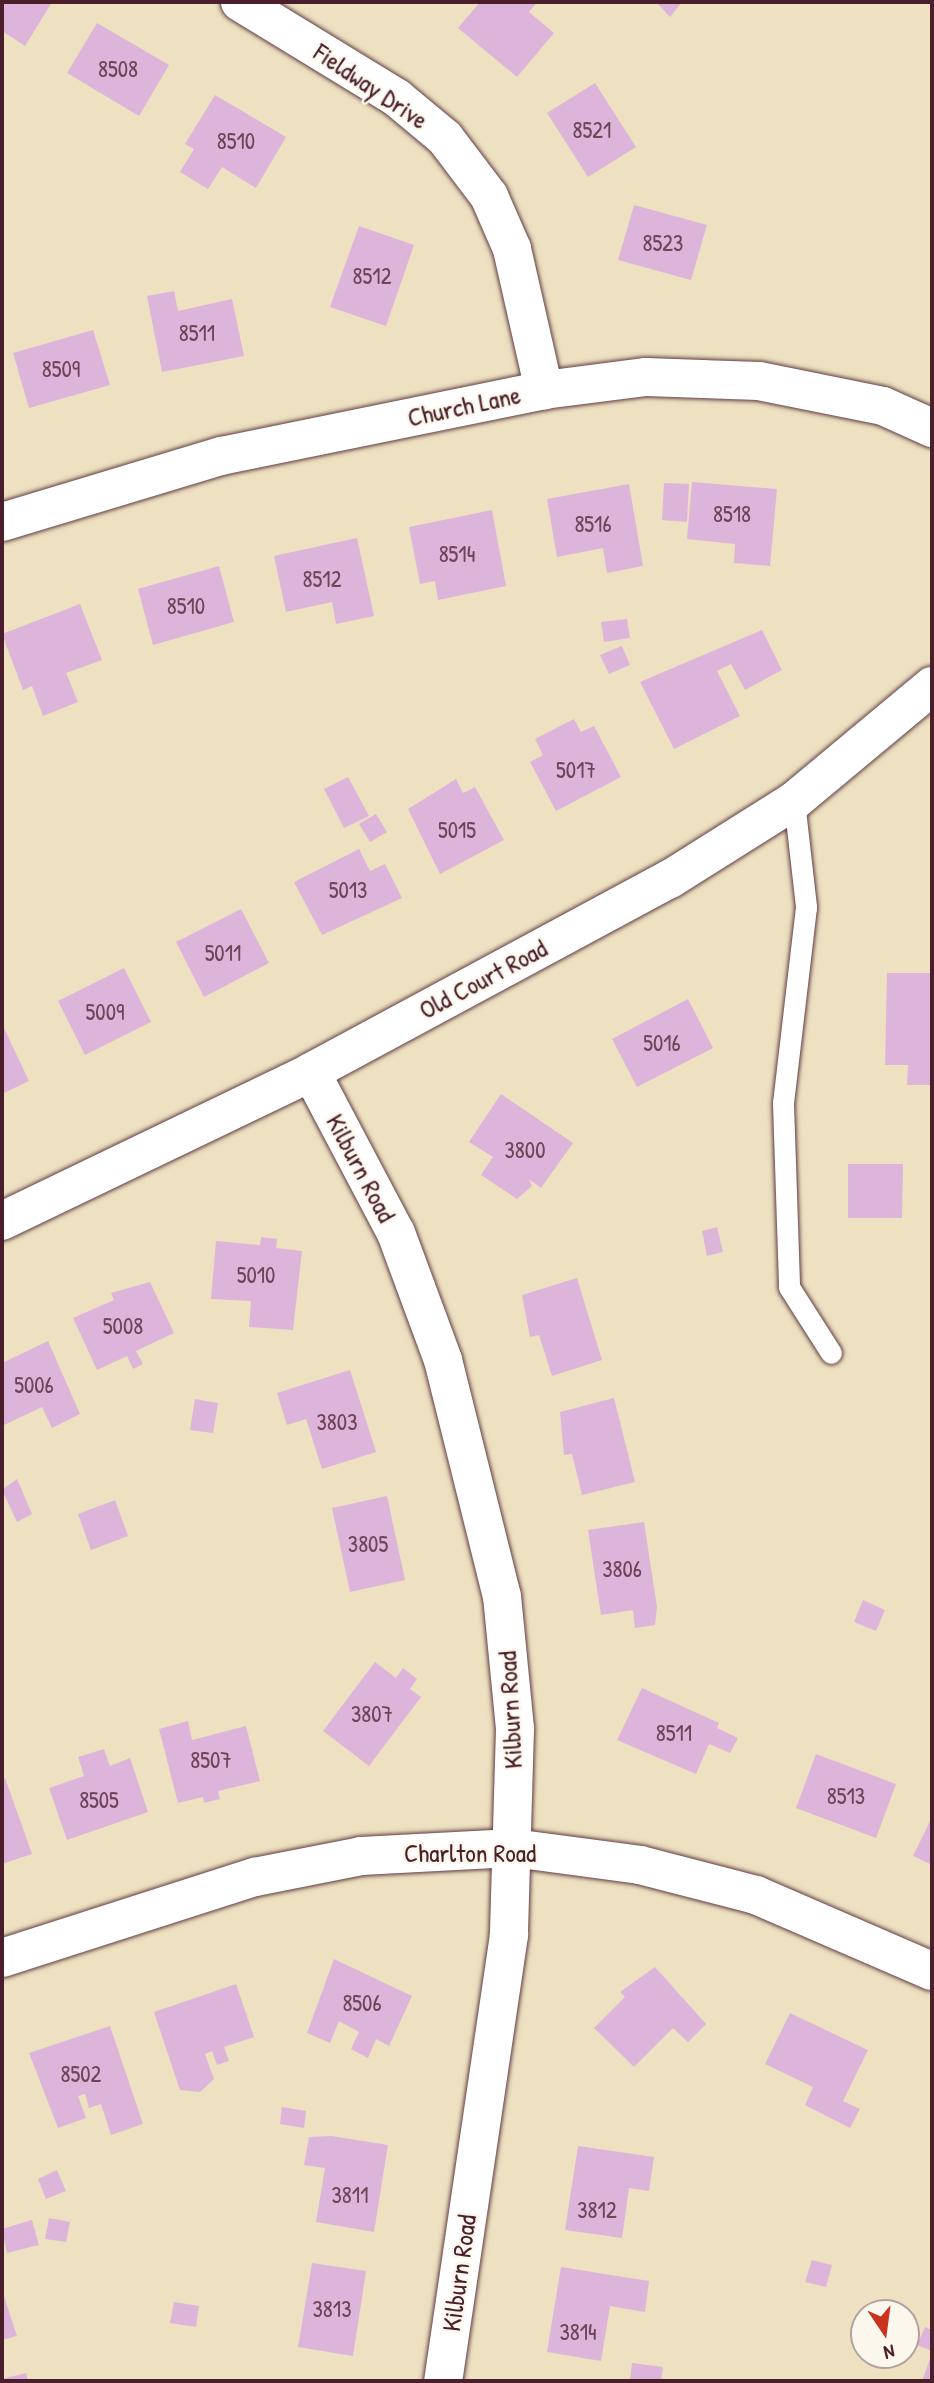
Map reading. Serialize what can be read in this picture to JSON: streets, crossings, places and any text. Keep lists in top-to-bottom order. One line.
{"streets":{"street":["Fieldway Drive","Church Lane","Old Court Road","Kilburn Road","Charlton Road"]},"crossings":[["Fieldway Drive","Church Lane"],["Old Court Road","Kilburn Road"],["Kilburn Road","Charlton Road"]],"house_numbers":["8508","8521","8510","8523","8512","8511","8509","8518","8516","8514","8512","8510","5017","5015","5013","5011","5009","5016","3800","5010","5008","5006","3803","3805","3806","3807","8511","8507","8513","8505","8506","8502","3811","3812","3813","3814"],"north":"bottom"}
